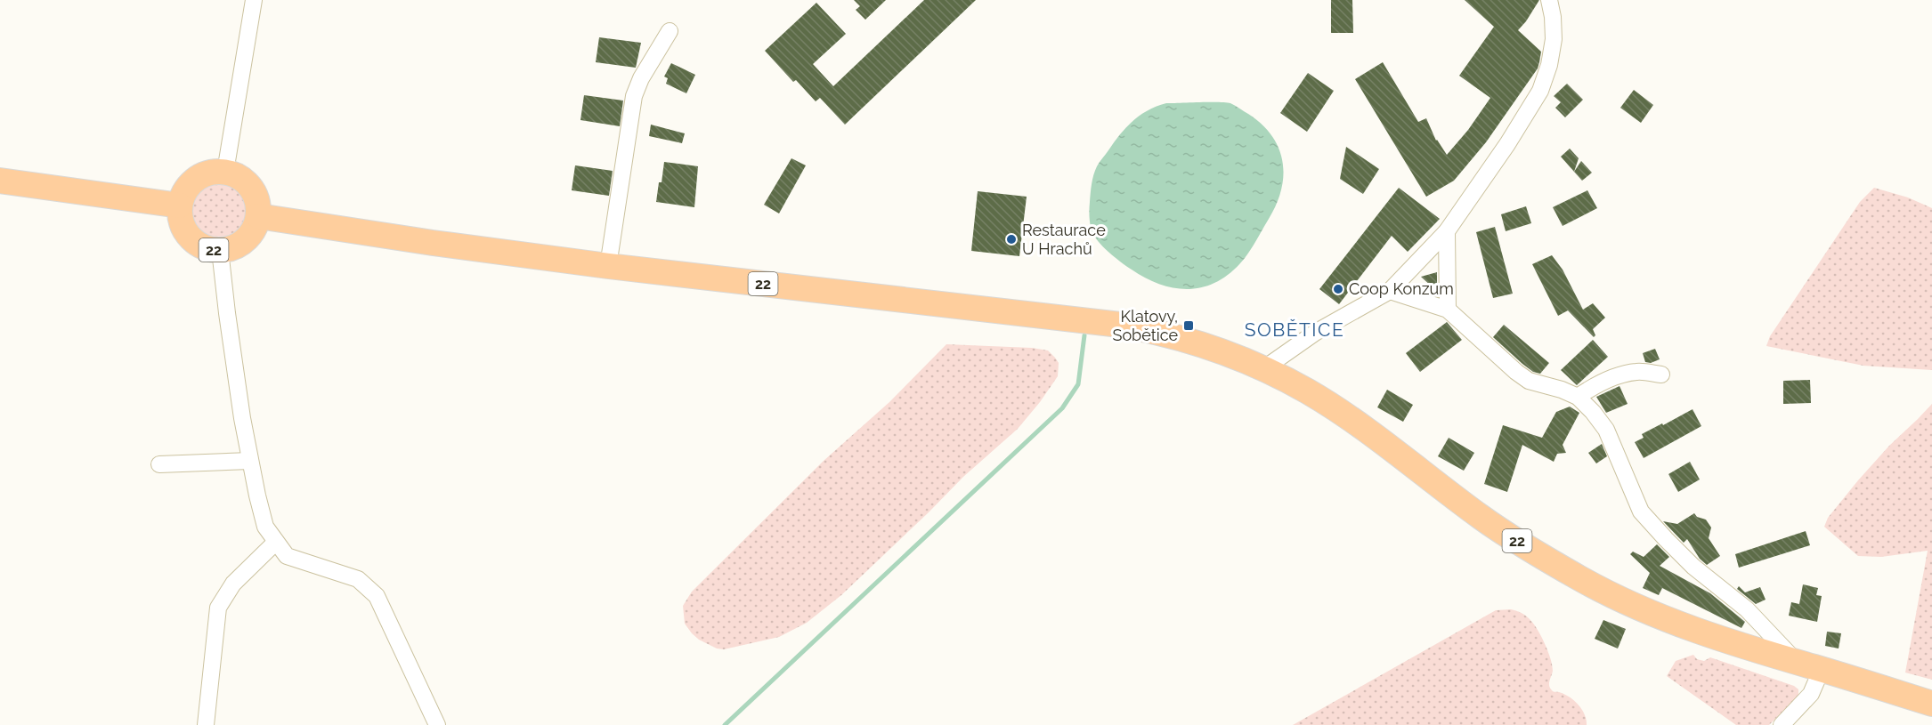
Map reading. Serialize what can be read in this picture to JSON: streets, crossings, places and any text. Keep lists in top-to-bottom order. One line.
{"streets":{"main road":["22"]},"districts":["SOBĚTICE"],"places":{"other":["Restaurace U Hrachů","Coop Konzum"],"transit":["Klatovy, Sobětice"]}}
